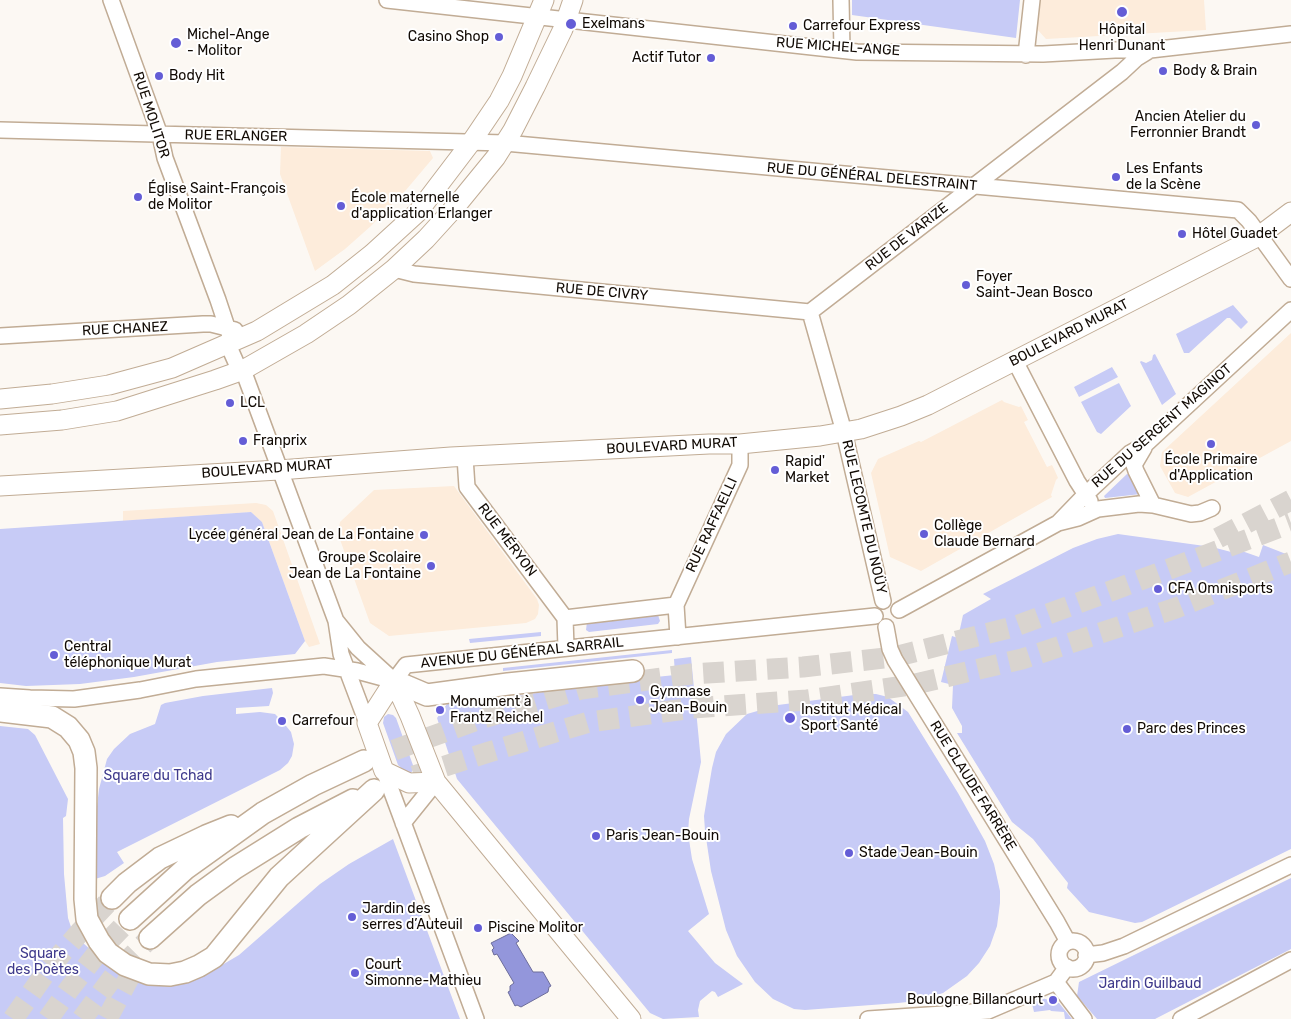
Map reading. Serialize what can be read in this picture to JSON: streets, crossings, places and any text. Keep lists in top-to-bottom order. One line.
{"streets":{"main road":["BOULEVARD MURAT"],"street":["RUE MICHEL-ANGE","RUE MOLITOR","RUE ERLANGER","RUE DU GÉNÉRAL DELESTRAINT","RUE DE VARIZE","RUE DE CIVRY","RUE CHANEZ","RUE DU SERGENT MAGINOT","RUE LECOMTE DU NOÜY","RUE RAFFAELLI","RUE MÉRYON","AVENUE DU GÉNÉRAL SARRAIL","RUE CLAUDE FARRÈRE"]},"crossings":[["RUE MICHEL-ANGE","RUE DE VARIZE"],["RUE MOLITOR","RUE ERLANGER"],["RUE MOLITOR","RUE CHANEZ"],["RUE MOLITOR","BOULEVARD MURAT"],["RUE ERLANGER","RUE DU GÉNÉRAL DELESTRAINT"],["RUE DU GÉNÉRAL DELESTRAINT","RUE DE VARIZE"],["RUE DU GÉNÉRAL DELESTRAINT","BOULEVARD MURAT"],["RUE DE VARIZE","RUE DE CIVRY"],["BOULEVARD MURAT","RUE LECOMTE DU NOÜY"],["BOULEVARD MURAT","RUE RAFFAELLI"],["BOULEVARD MURAT","RUE MÉRYON"],["RUE LECOMTE DU NOÜY","AVENUE DU GÉNÉRAL SARRAIL"],["RUE LECOMTE DU NOÜY","RUE CLAUDE FARRÈRE"],["AVENUE DU GÉNÉRAL SARRAIL","RUE CLAUDE FARRÈRE"]],"parks":["Square du Tchad","Square des Poètes","Jardin Guilbaud"],"places":["Hôpital Henri Dunant","Exelmans","Carrefour Express","Casino Shop","Michel-Ange - Molitor","Actif Tutor","Body & Brain","Body Hit","Ancien Atelier du Ferronnier Brandt","Les Enfants de la Scène","Église Saint-François de Molitor","École maternelle d'application Erlanger","Hôtel Guadet","Foyer Saint-Jean Bosco","LCL","Franprix","École Primaire d'Application","Rapid' Market","Collège Claude Bernard","Lycée général Jean de La Fontaine","Groupe Scolaire Jean de La Fontaine","CFA Omnisports","Central téléphonique Murat","Gymnase Jean-Bouin","Monument à Frantz Reichel","Institut Médical Sport Santé","Carrefour","Parc des Princes","Paris Jean-Bouin","Stade Jean-Bouin","Jardin des serres d’Auteuil","Piscine Molitor","Court Simonne-Mathieu","Boulogne Billancourt"]}
